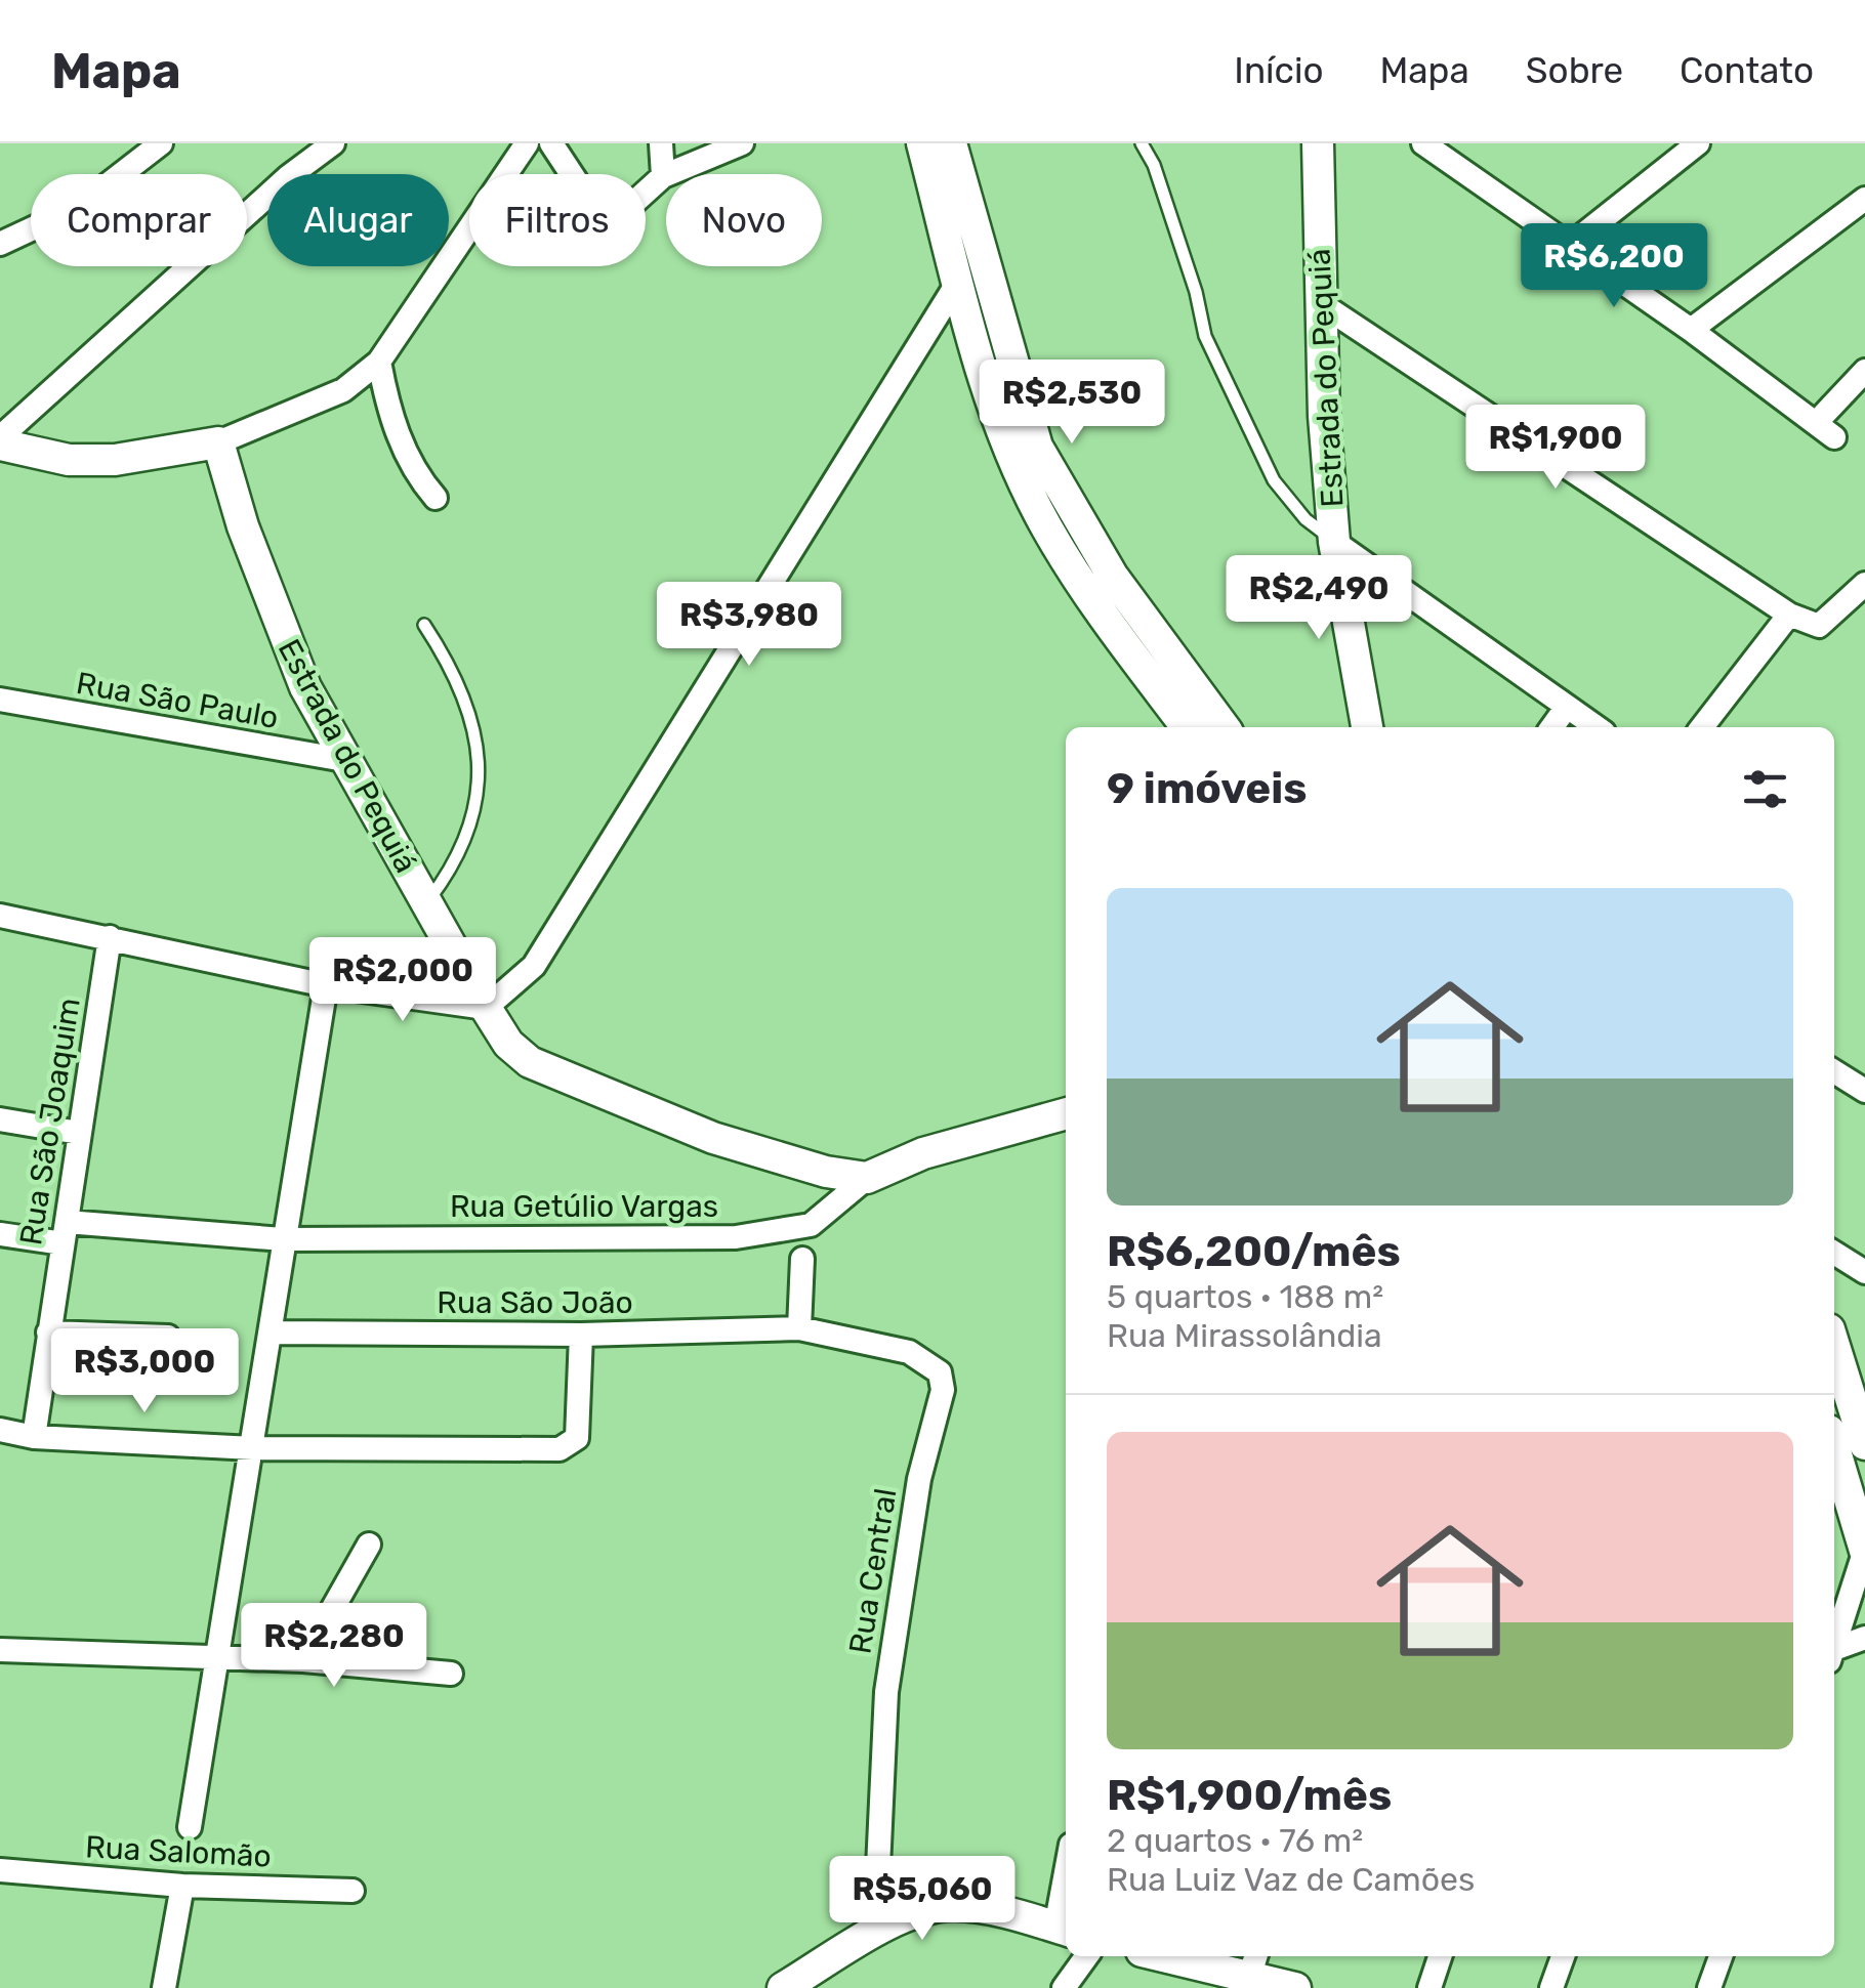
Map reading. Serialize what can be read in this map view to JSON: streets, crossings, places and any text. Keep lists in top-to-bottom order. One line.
{"streets":{"main road":["Estrada do Pequiá"],"street":["Rua São Paulo","Rua São Joaquim","Rua Getúlio Vargas","Rua São João","Rua Central","Rua Salomão"]},"crossings":[["Estrada do Pequiá","Rua São Paulo"],["Estrada do Pequiá","Rua Getúlio Vargas"],["Rua São Joaquim","Rua Getúlio Vargas"],["Rua São João","Rua Central"]],"page":{"header":"Mapa","nav":["Início","Mapa","Sobre","Contato"],"chip":["Comprar","Alugar","Filtros","Novo"],"price":["R$6,200","R$2,530","R$1,900","R$2,490","R$3,980","R$2,000","R$3,000","R$2,280","R$5,060"],"heading":"9 imóveis","list":[{"name":"R$6,200/mês","note":"5 quartos · 188 m² · Rua Mirassolândia"},{"name":"R$1,900/mês","note":"2 quartos · 76 m² · Rua Luiz Vaz de Camões"}]}}
